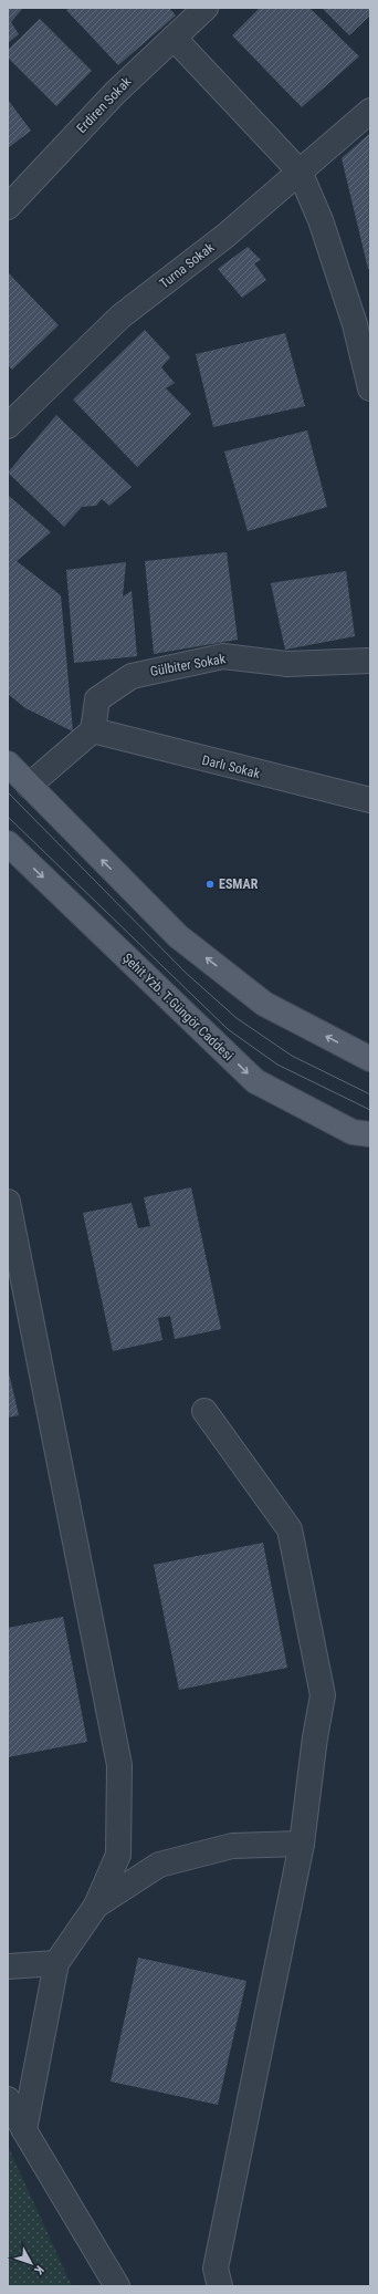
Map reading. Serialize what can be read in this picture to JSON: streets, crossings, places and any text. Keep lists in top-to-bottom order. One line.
{"streets":{"main road":["Şehit Yzb. T.Güngör Caddesi"],"street":["Erdiren Sokak","Turna Sokak","Gülbiter Sokak","Darlı Sokak"]},"crossings":[["Gülbiter Sokak","Darlı Sokak"]],"places":["ESMAR"],"north":"bottom right"}
